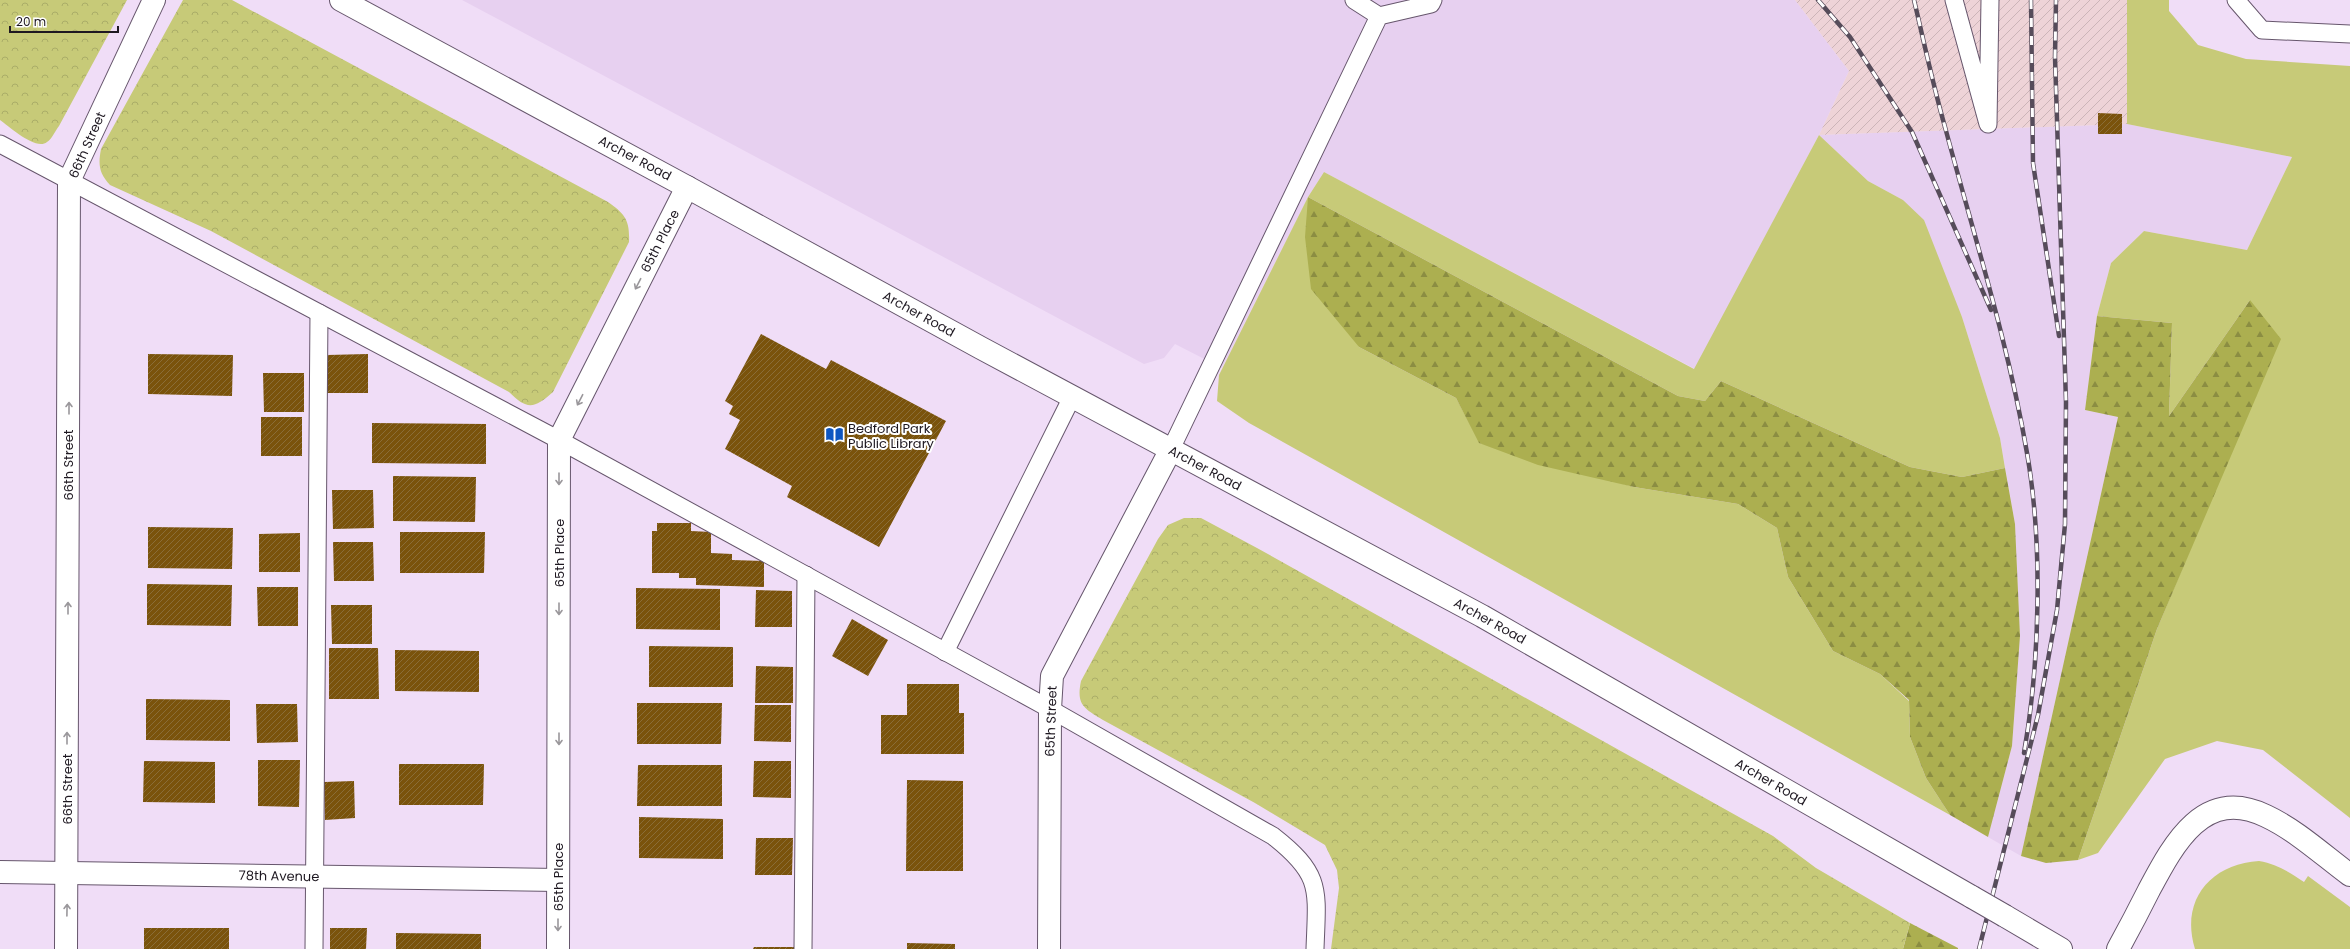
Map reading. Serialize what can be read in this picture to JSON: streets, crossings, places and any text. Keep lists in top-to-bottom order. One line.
{"streets":{"street":["66th Street","Archer Road","65th Place","65th Street","78th Avenue"]},"crossings":[["66th Street","78th Avenue"],["Archer Road","65th Place"],["Archer Road","65th Street"],["65th Place","78th Avenue"]],"one_way":["66th Street","65th Place"],"places":{"library":["Bedford Park Public Library"]},"scale_bar":"20 m"}
